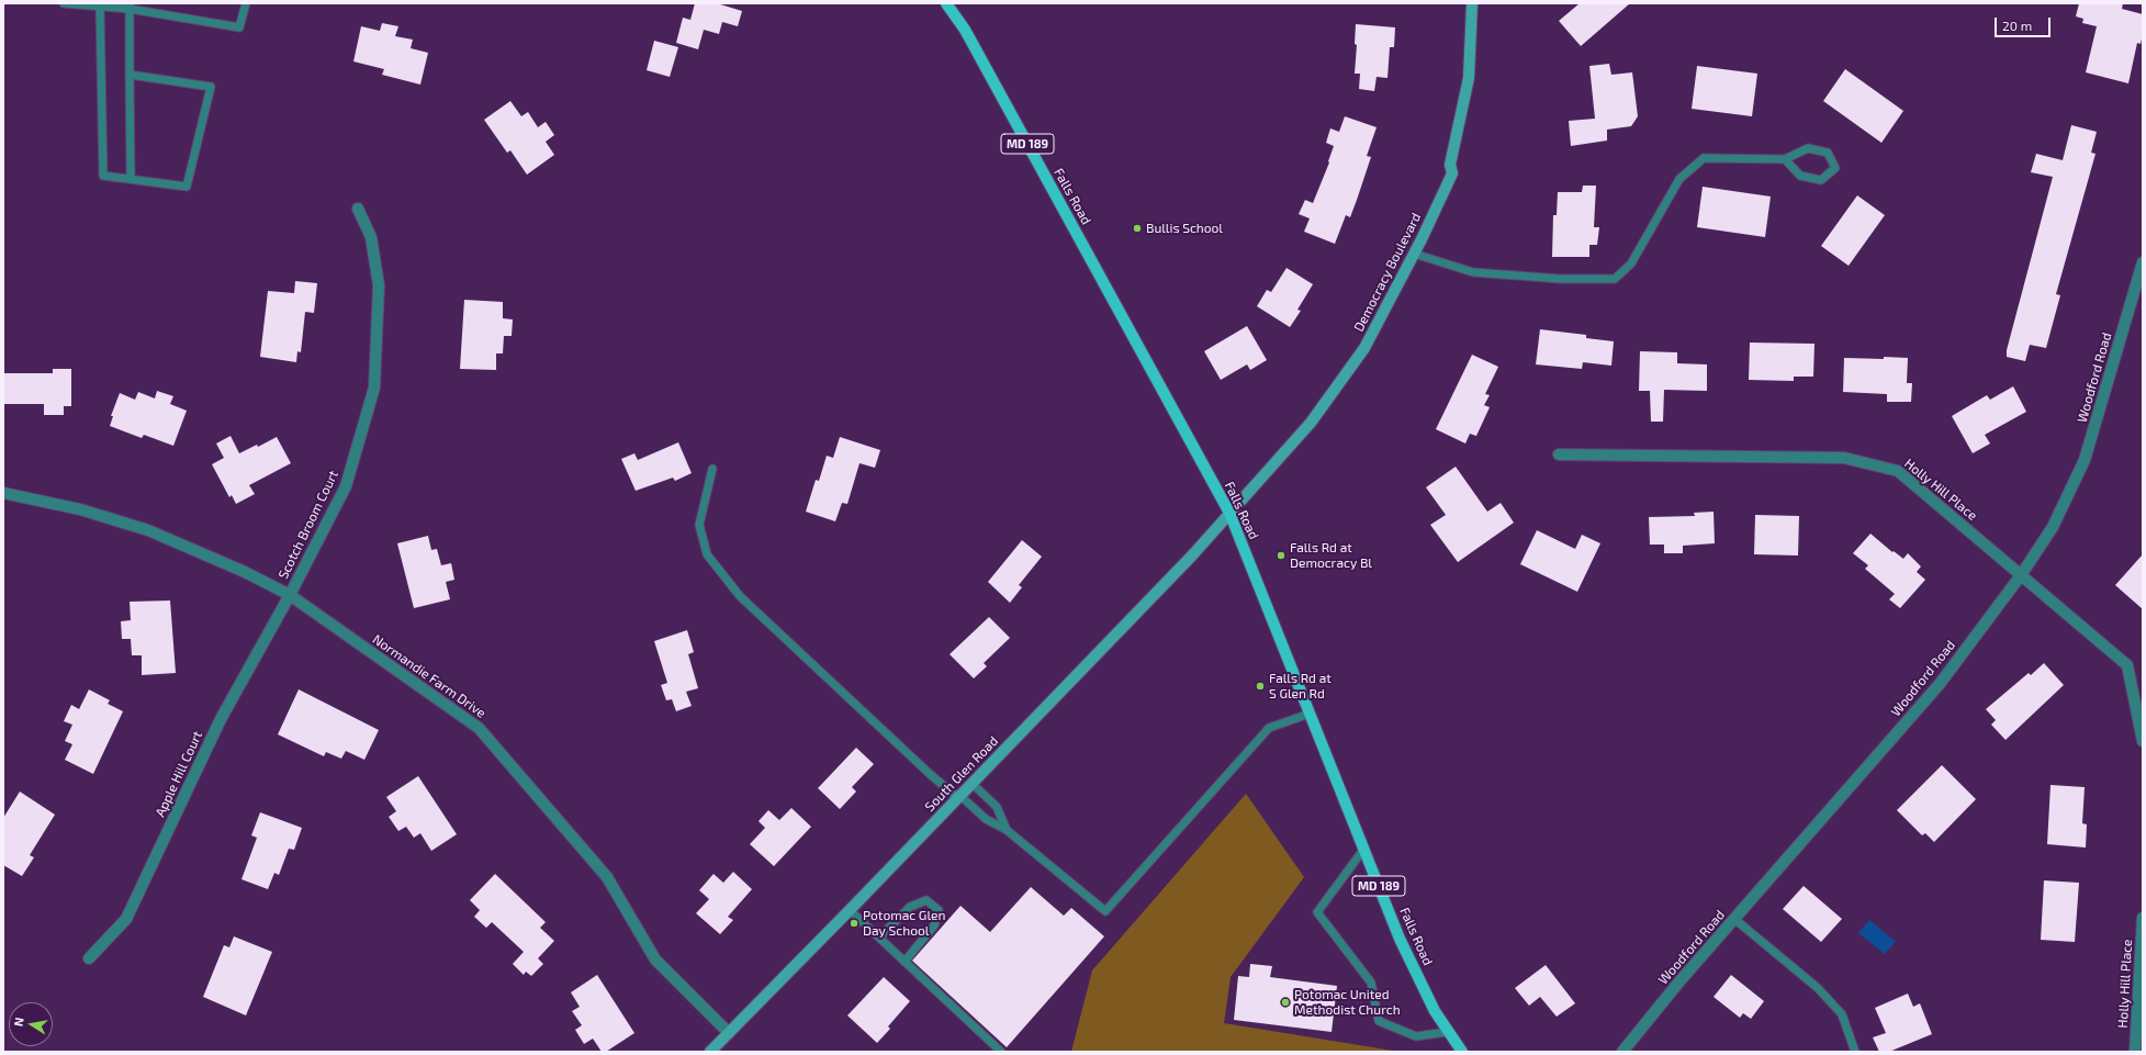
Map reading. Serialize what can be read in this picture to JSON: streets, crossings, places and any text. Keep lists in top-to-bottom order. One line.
{"streets":{"main road":["MD 189","Falls Road","Democracy Boulevard","South Glen Road"],"street":["Woodford Road","Holly Hill Place","Scotch Broom Court","Normandie Farm Drive","Apple Hill Court"]},"crossings":[["Falls Road","Democracy Boulevard"],["Falls Road","South Glen Road"],["Democracy Boulevard","South Glen Road"],["Woodford Road","Holly Hill Place"],["Scotch Broom Court","Normandie Farm Drive"],["Scotch Broom Court","Apple Hill Court"],["Normandie Farm Drive","Apple Hill Court"],["Normandie Farm Drive","South Glen Road"]],"places":["Bullis School","Falls Rd at Democracy Bl","Falls Rd at S Glen Rd","Potomac Glen Day School","Potomac United Methodist Church"],"scale_bar":"20 m","north":"left"}
